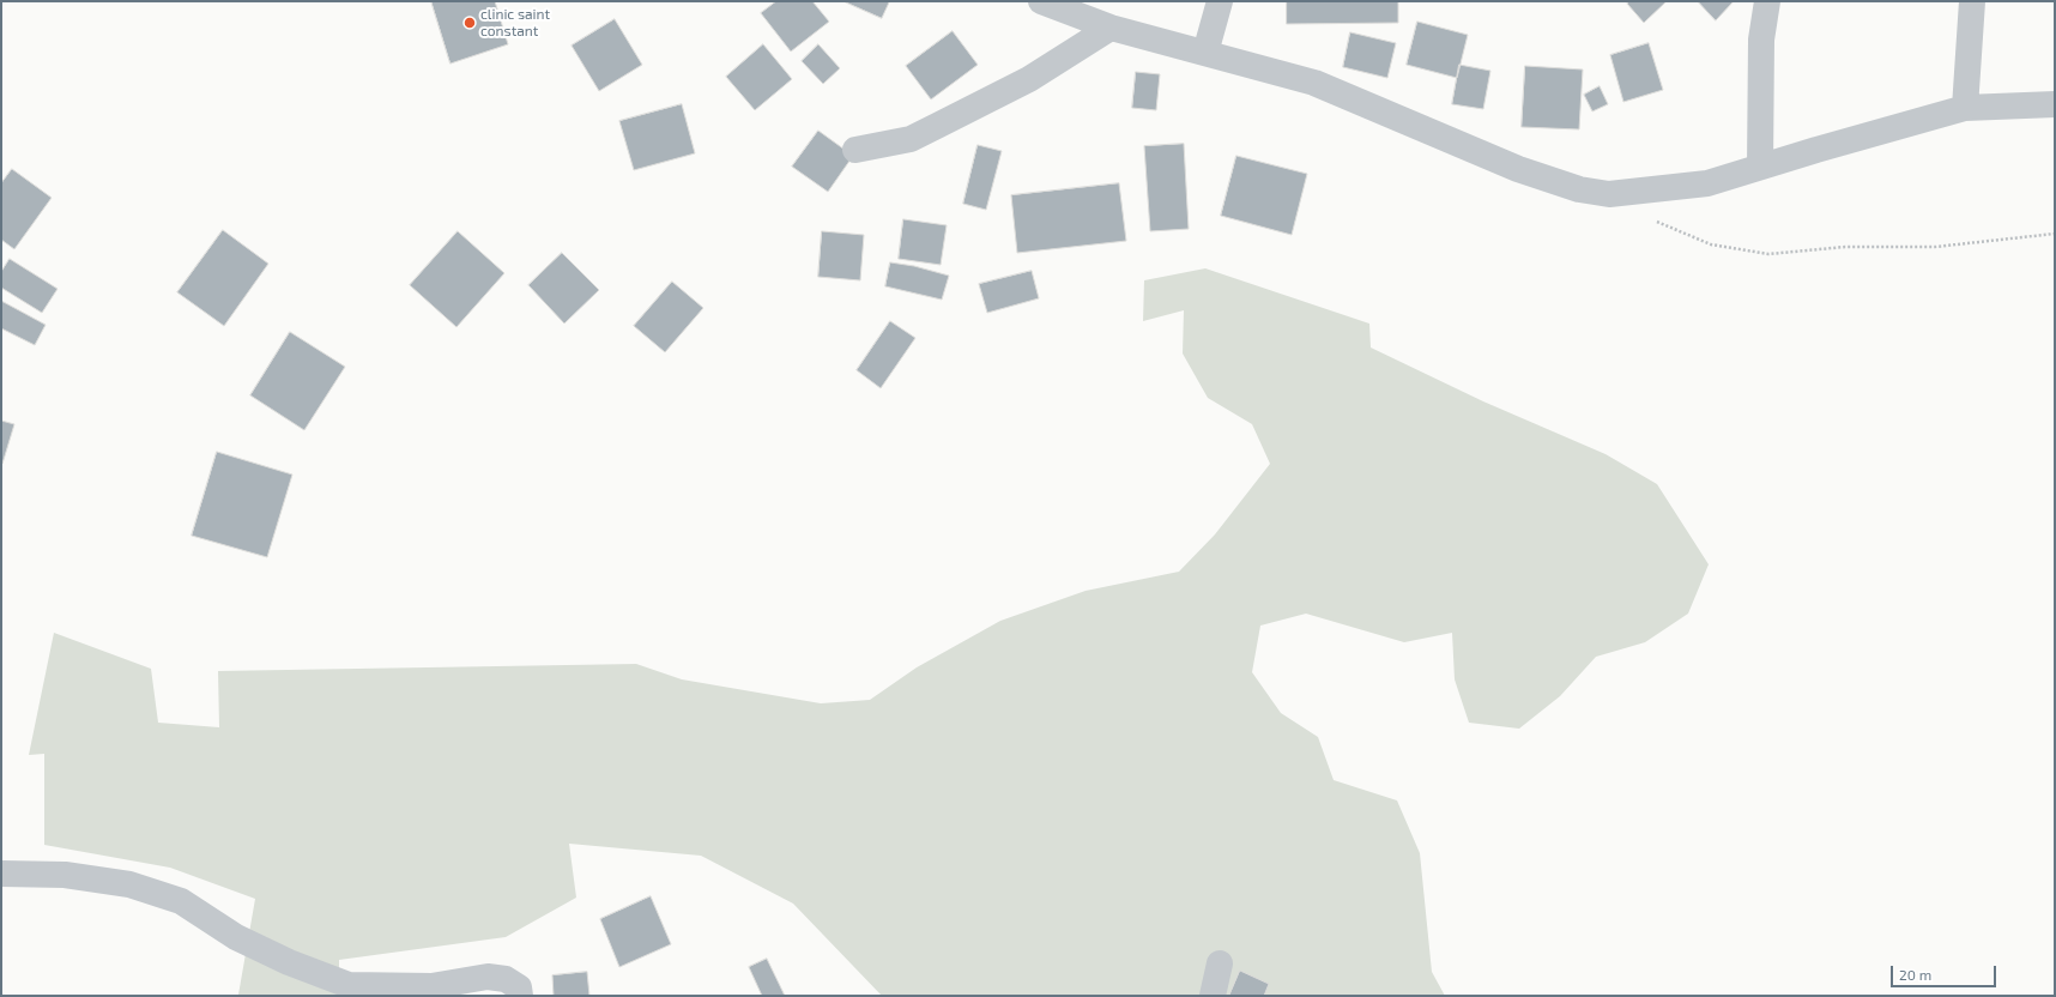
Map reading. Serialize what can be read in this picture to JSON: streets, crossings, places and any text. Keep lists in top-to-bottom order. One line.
{"places":["clinic saint constant"],"scale_bar":"20 m"}
